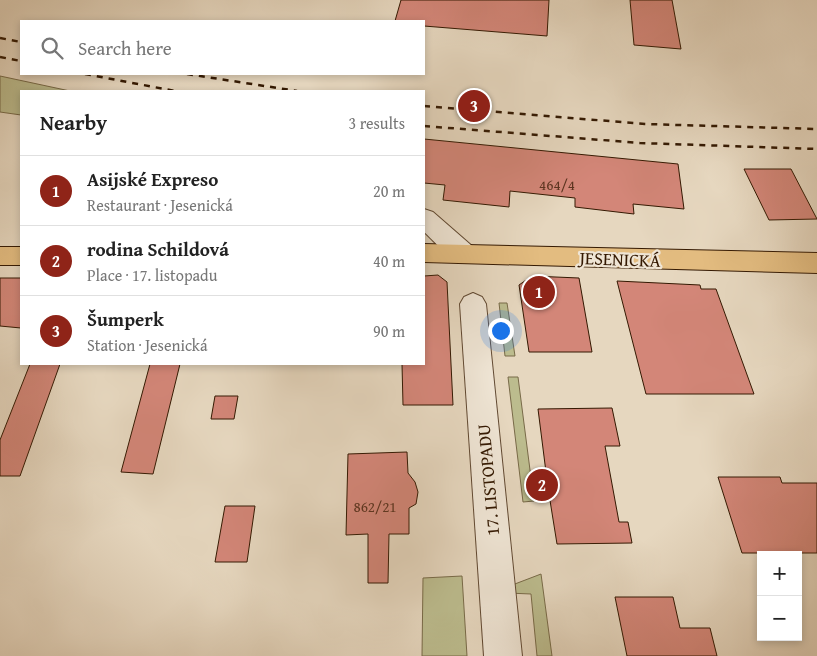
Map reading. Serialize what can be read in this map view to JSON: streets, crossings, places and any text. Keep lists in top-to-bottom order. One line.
{"streets":{"main road":["JESENICKÁ"],"street":["17. LISTOPADU"]},"house_numbers":["464/4","862/21"],"page":{"search":"Search here","pins":["3","1","2"],"heading":["Nearby","3 results"],"list":[{"mark":"1","name":"Asijské Expreso","note":"Restaurant · Jesenická","value":"20 m"},{"mark":"2","name":"rodina Schildová","note":"Place · 17. listopadu","value":"40 m"},{"mark":"3","name":"Šumperk","note":"Station · Jesenická","value":"90 m"}],"map_buttons":["+","−"]}}
